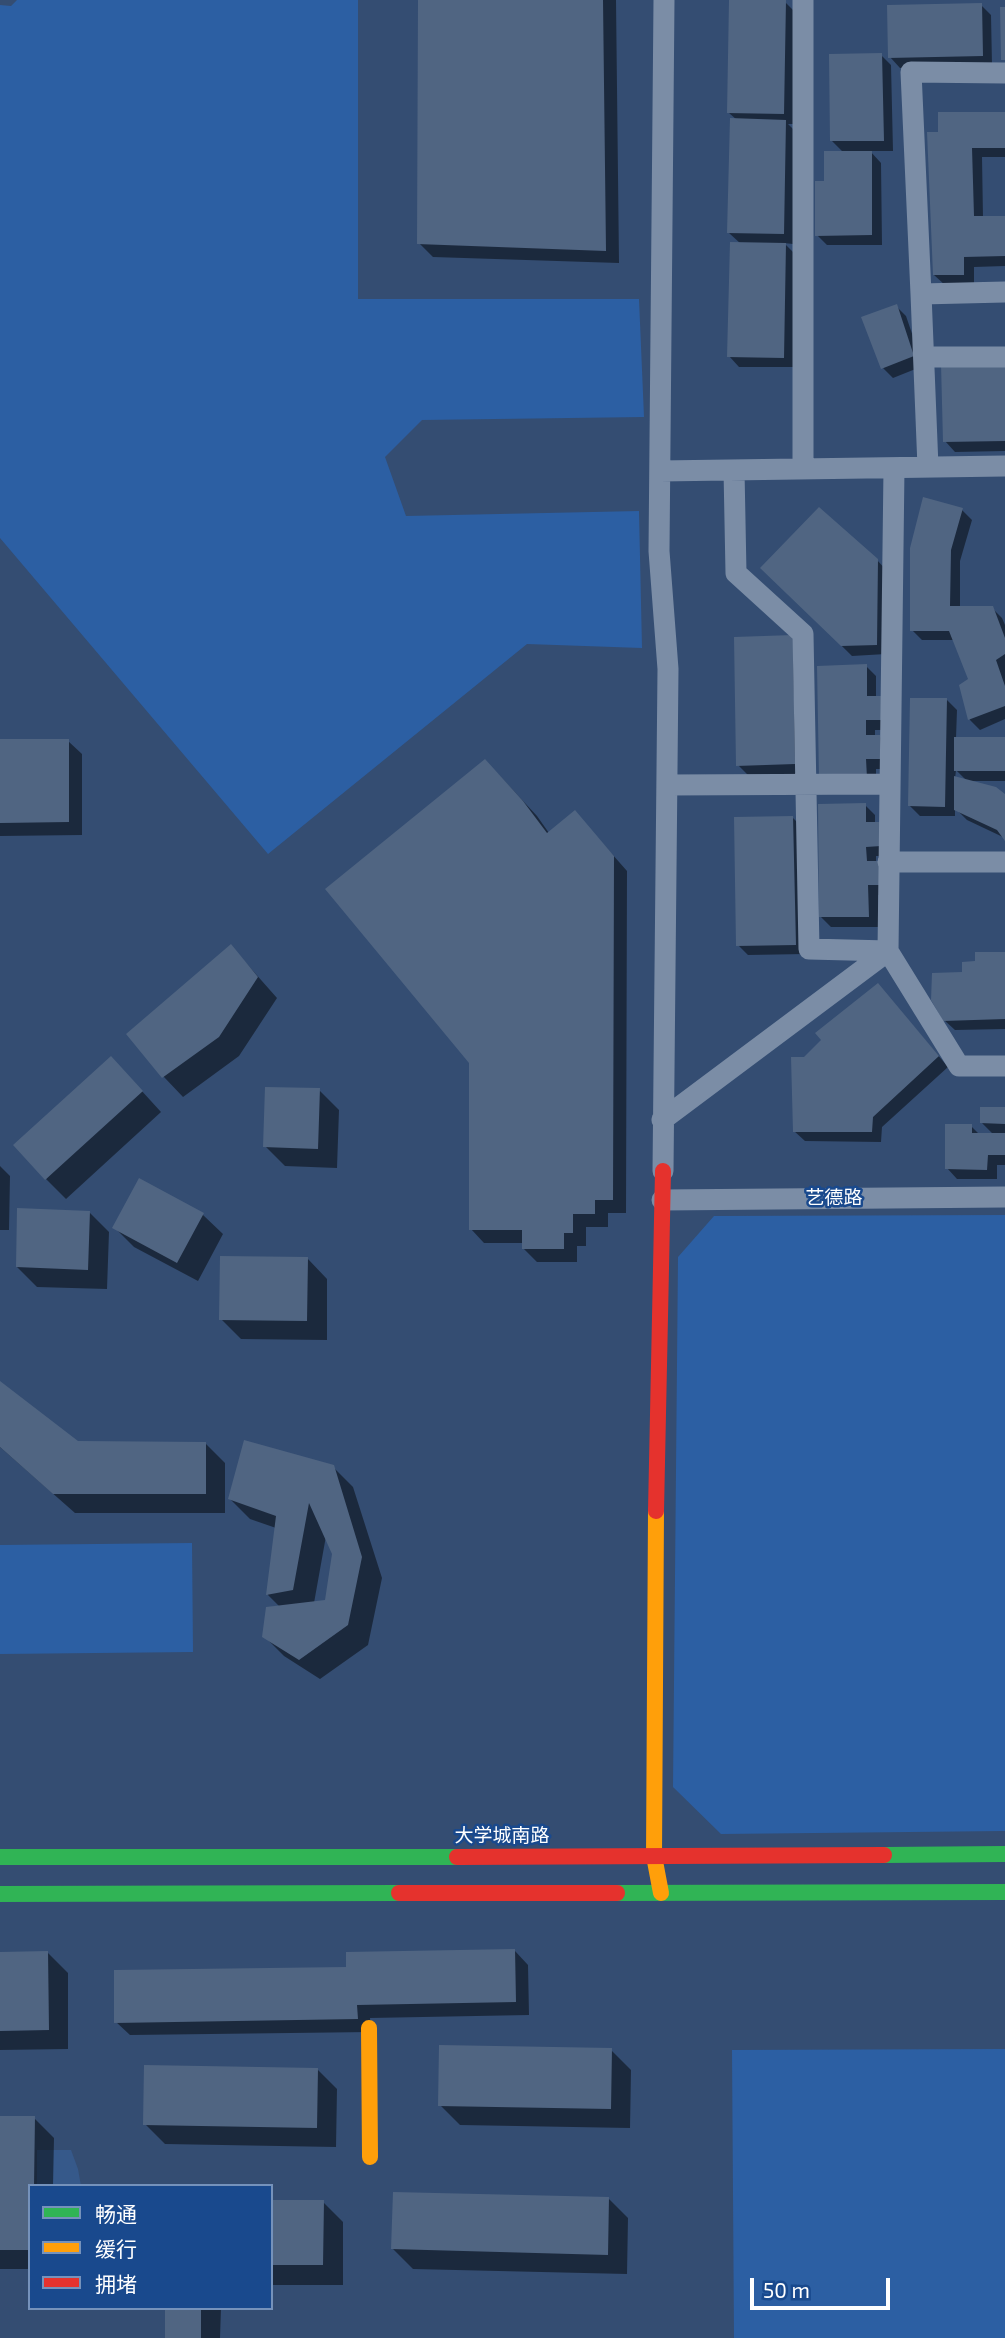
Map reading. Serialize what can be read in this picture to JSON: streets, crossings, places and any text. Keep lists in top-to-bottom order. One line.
{"streets":{"main road":["大学城南路"],"street":["艺德路"]},"legend":["畅通","缓行","拥堵"],"scale_bar":"50 m"}
